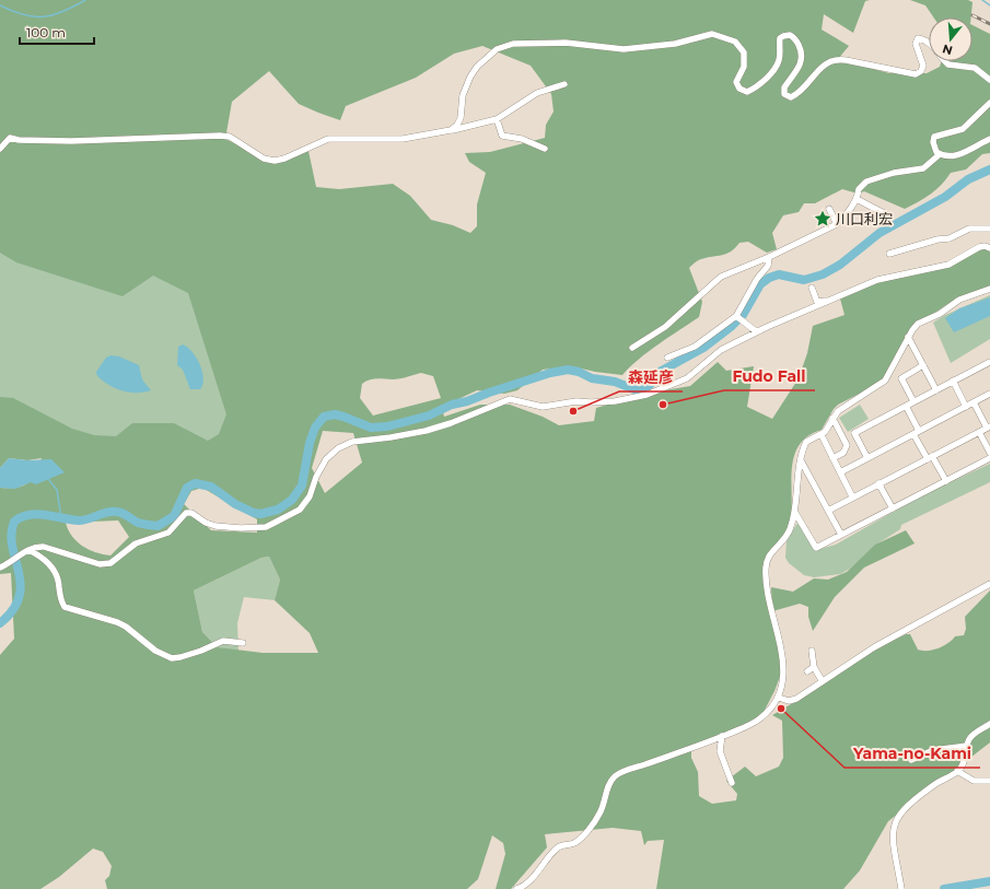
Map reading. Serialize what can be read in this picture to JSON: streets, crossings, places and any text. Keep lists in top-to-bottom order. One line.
{"places":{"place":["川口利宏"],"other":["Fudo Fall","森延彦","Yama-no-Kami"]},"scale_bar":"100 m","north":"bottom"}
